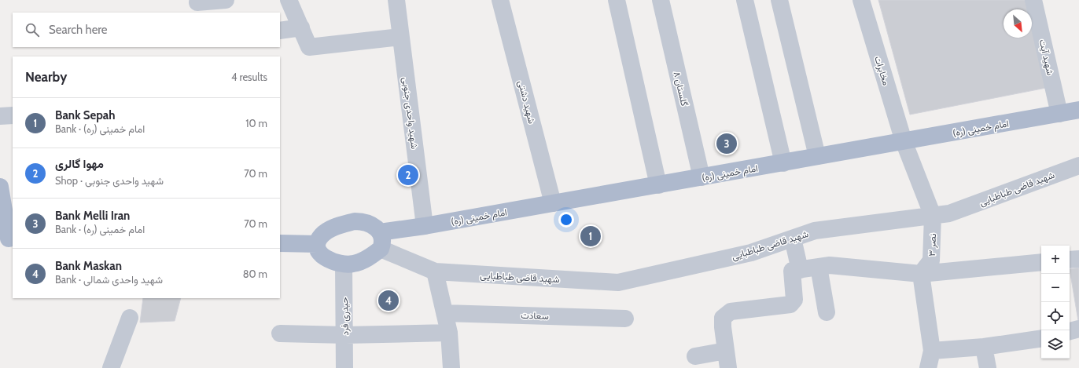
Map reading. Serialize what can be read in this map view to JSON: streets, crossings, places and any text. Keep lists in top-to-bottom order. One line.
{"streets":{"main road":["امام خمینی (ره)"],"street":["شهید آیت","مخابرات","گلستان ۸","شهید دشتی","شهید واحدی جنوبی","شهید قاضی طباطبایی","نصر ۳","سعادت","حیدری فرد"]},"crossings":[["شهید آیت","امام خمینی (ره)"],["مخابرات","امام خمینی (ره)"],["مخابرات","نصر ۳"],["گلستان ۸","امام خمینی (ره)"],["شهید دشتی","امام خمینی (ره)"],["شهید واحدی جنوبی","امام خمینی (ره)"],["امام خمینی (ره)","شهید قاضی طباطبایی"],["امام خمینی (ره)","نصر ۳"],["امام خمینی (ره)","حیدری فرد"],["شهید قاضی طباطبایی","نصر ۳"],["شهید قاضی طباطبایی","حیدری فرد"]],"north":"bottom right","page":{"search":"Search here","heading":["Nearby","4 results"],"list":[{"mark":"1","name":"Bank Sepah","note":"Bank · امام خمینی (ره)","value":"10 m"},{"mark":"2","name":"مهوا گالری","note":"Shop · شهید واحدی جنوبی","value":"70 m"},{"mark":"3","name":"Bank Melli Iran","note":"Bank · امام خمینی (ره)","value":"70 m"},{"mark":"4","name":"Bank Maskan","note":"Bank · شهید واحدی شمالی","value":"80 m"}],"pins":["3","2","1","4"],"map_buttons":["+","−"]}}
